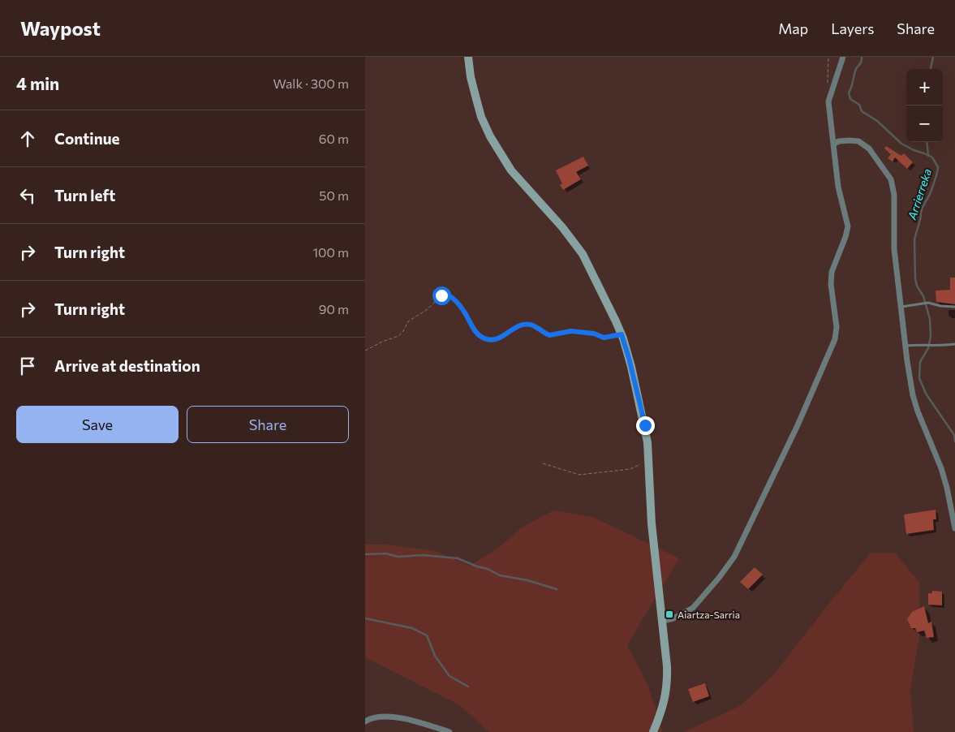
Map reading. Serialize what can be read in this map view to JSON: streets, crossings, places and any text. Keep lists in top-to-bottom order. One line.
{"water":["Arrierreka"],"places":{"transit":["Aiartza-Sarria"]},"page":{"header":"Waypost","nav":["Map","Layers","Share"],"heading":["4 min","Walk · 300 m"],"map_buttons":["+","−"],"list":[["Continue","60 m"],["Turn left","50 m"],["Turn right","100 m"],["Turn right","90 m"],"Arrive at destination"],"buttons":["Save","Share"]}}
